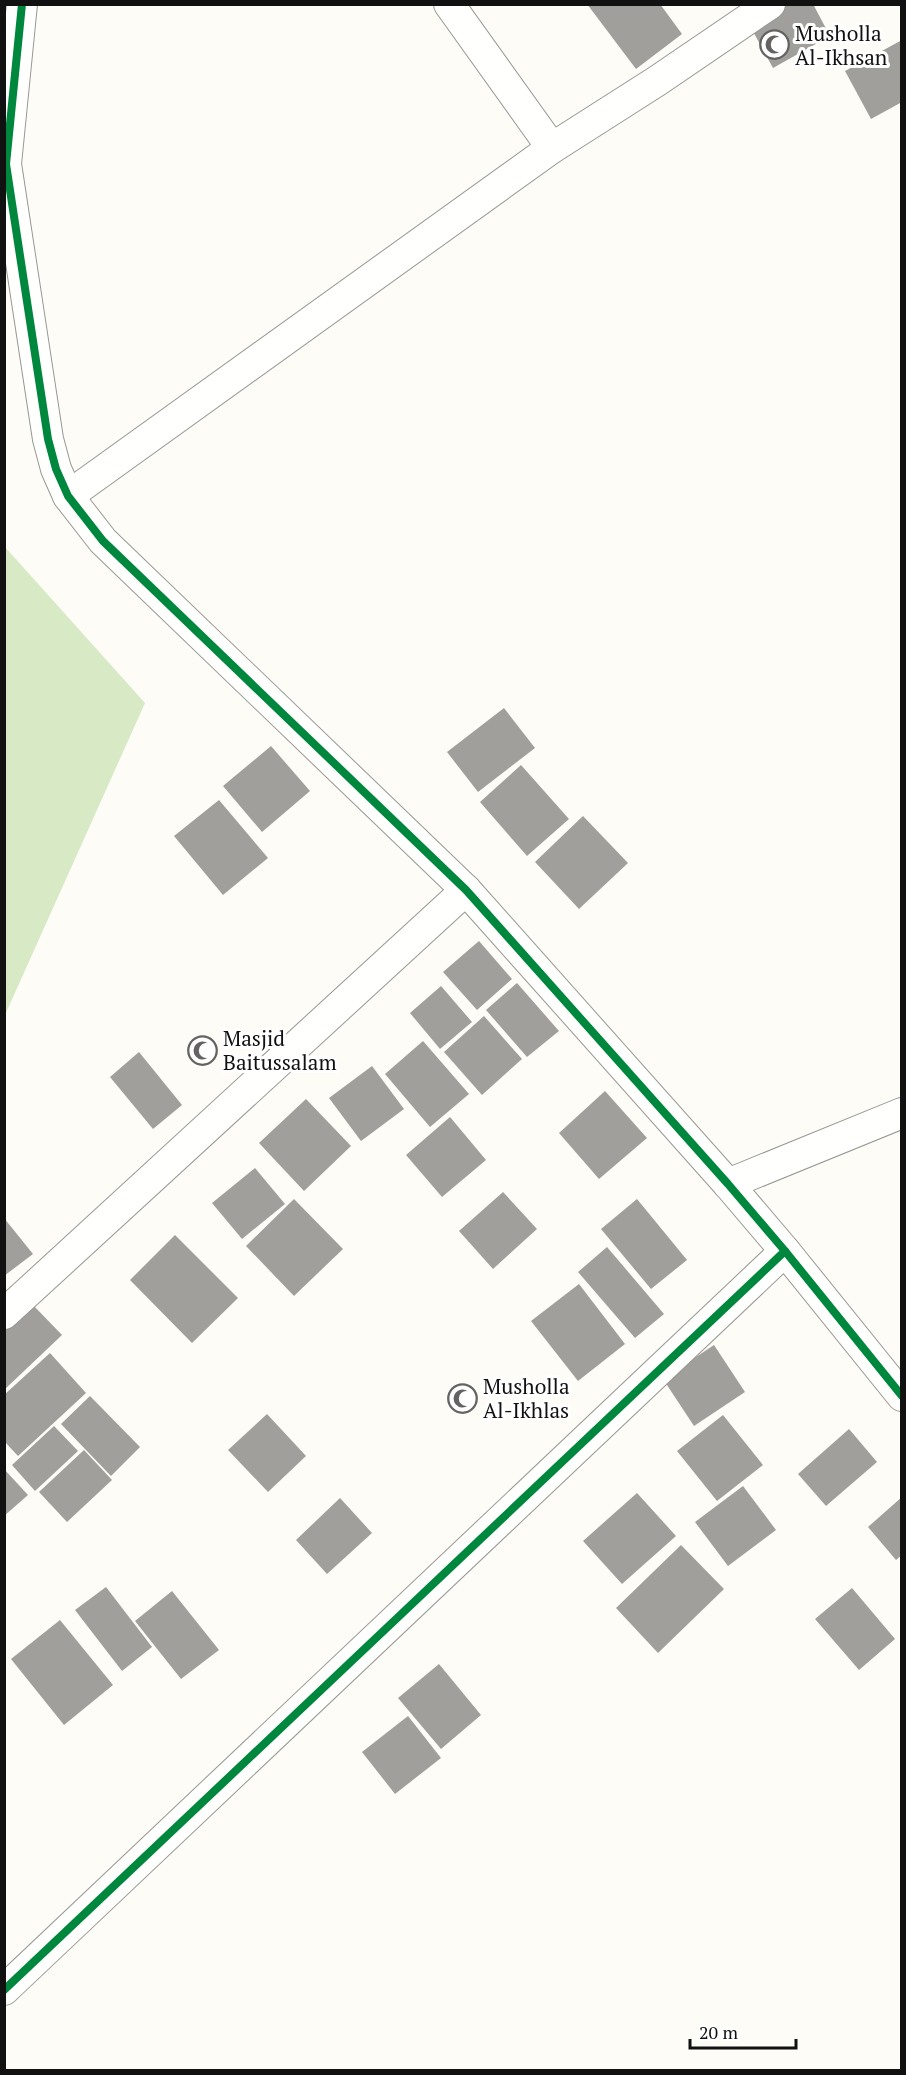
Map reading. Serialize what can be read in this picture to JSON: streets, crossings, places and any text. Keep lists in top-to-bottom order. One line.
{"places":{"mosque":["Musholla Al-Ikhsan","Masjid Baitussalam","Musholla Al-Ikhlas"]},"scale_bar":"20 m"}
